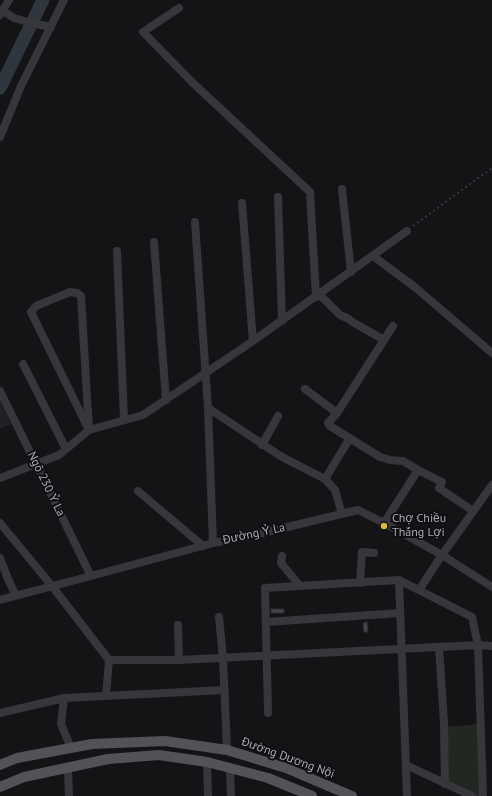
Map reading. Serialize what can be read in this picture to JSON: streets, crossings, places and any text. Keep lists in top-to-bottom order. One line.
{"streets":{"main road":["Đường Dương Nội"],"street":["Ngõ 230 Ỷ La","Đường Ỷ La"]},"crossings":[["Ngõ 230 Ỷ La","Đường Ỷ La"]],"places":["Chợ Chiều Thắng Lợi"]}
